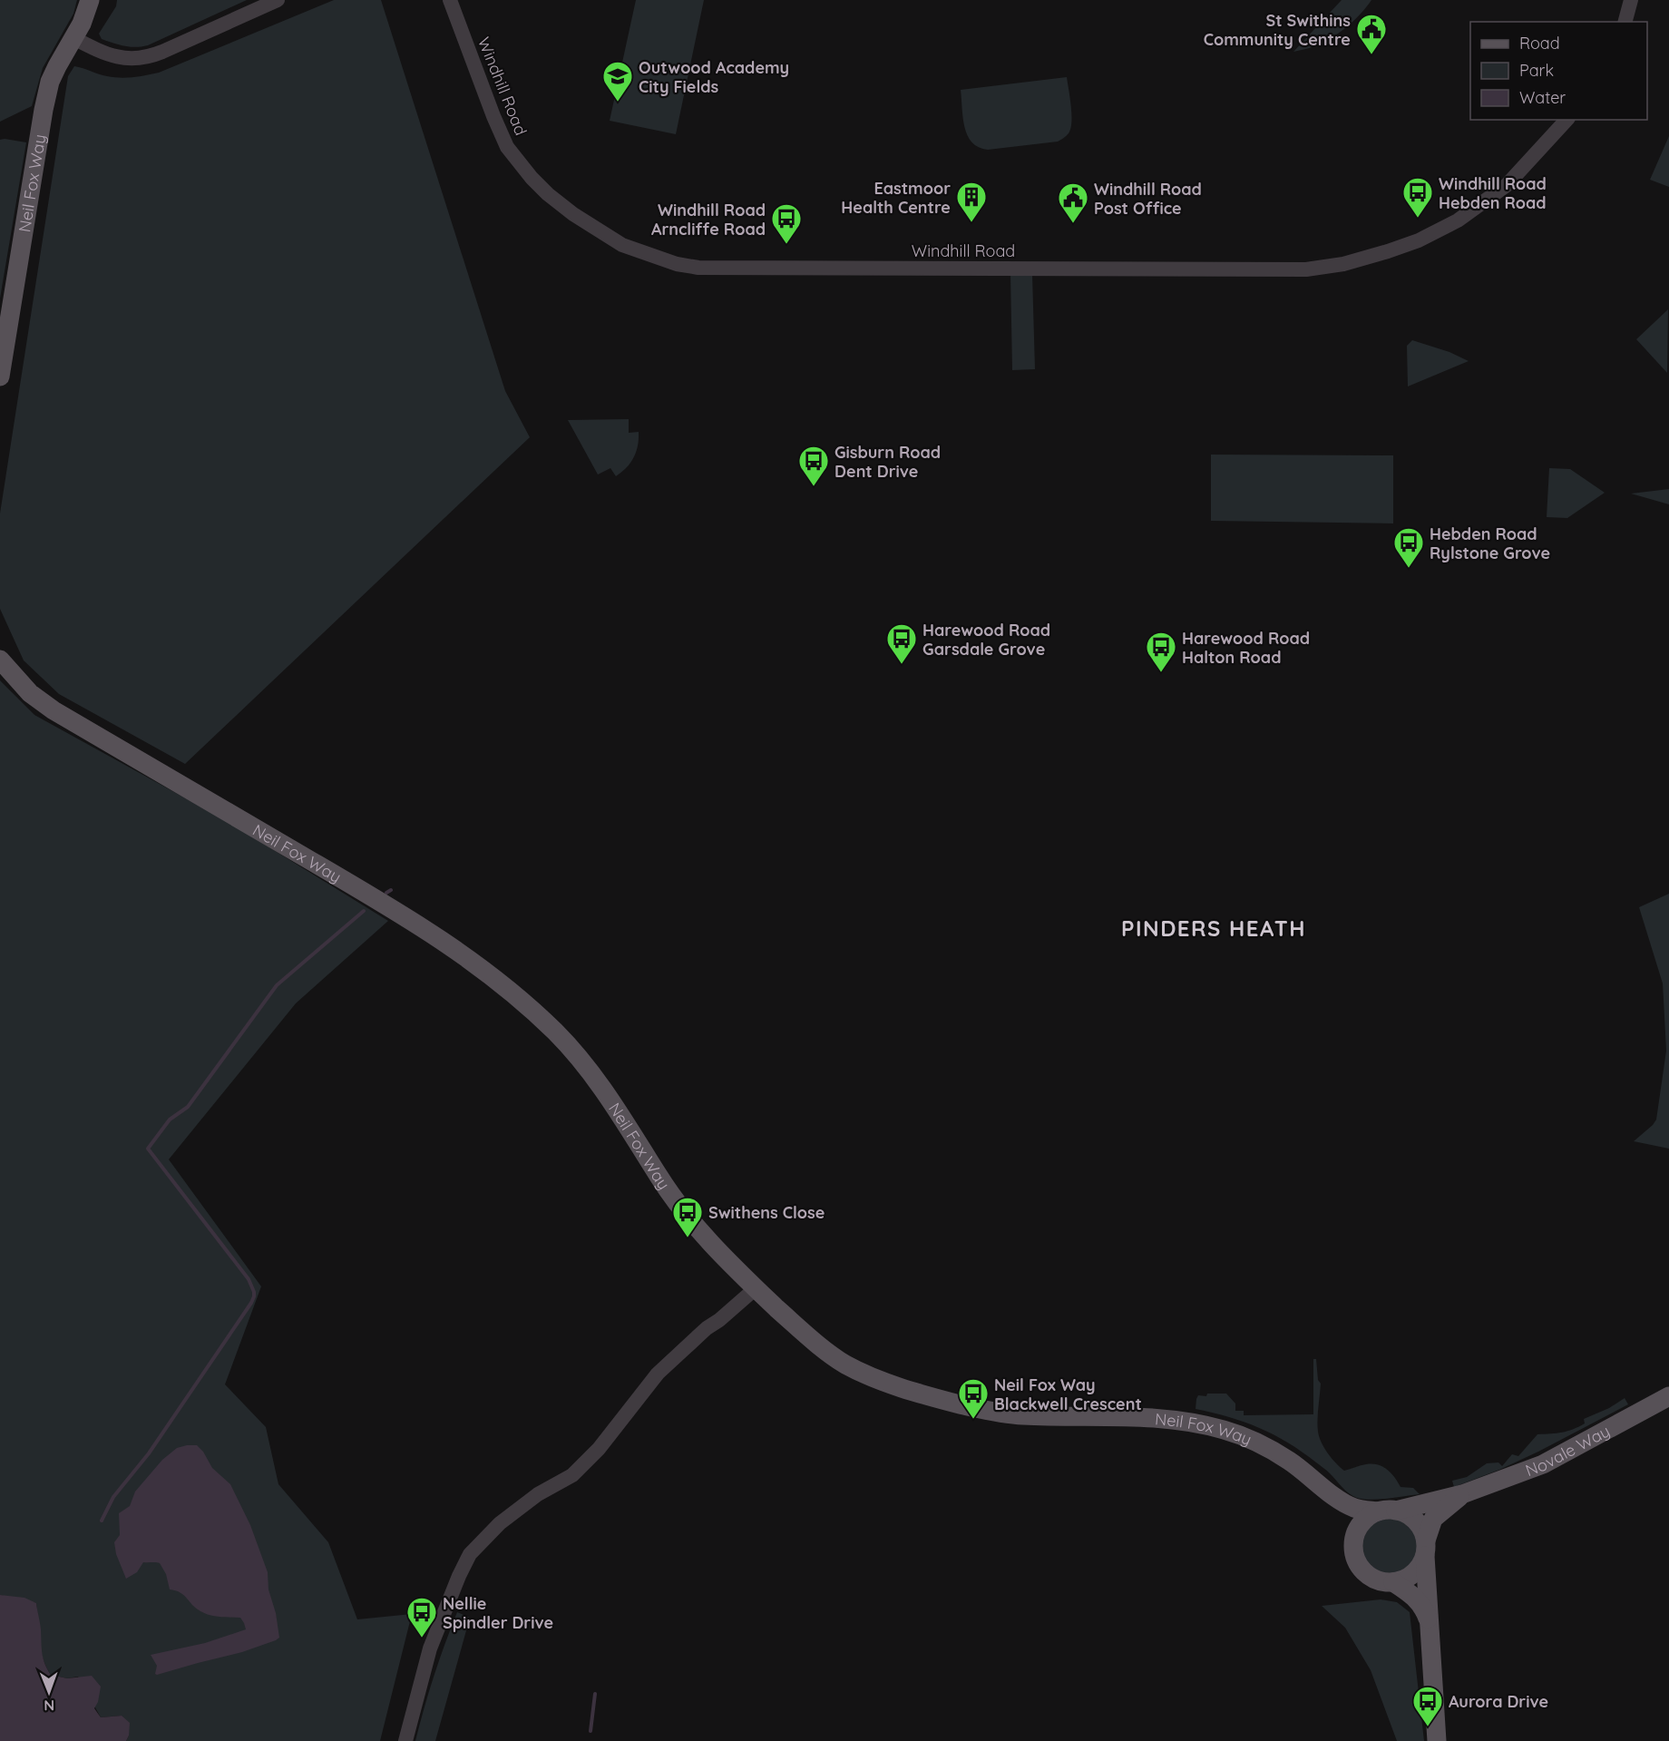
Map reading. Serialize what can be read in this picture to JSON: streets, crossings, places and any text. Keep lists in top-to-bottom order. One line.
{"streets":{"main road":["Neil Fox Way","Novale Way"],"street":["Windhill Road"]},"crossings":[["Neil Fox Way","Novale Way"]],"districts":["PINDERS HEATH"],"places":{"public building":["St Swithins Community Centre","Windhill Road Post Office"],"school or university":["Outwood Academy City Fields"],"bus stop":["Windhill Road Hebden Road","Windhill Road Arncliffe Road","Gisburn Road Dent Drive","Hebden Road Rylstone Grove","Harewood Road Garsdale Grove","Harewood Road Halton Road","Swithens Close","Neil Fox Way Blackwell Crescent","Nellie Spindler Drive","Aurora Drive"],"building":["Eastmoor Health Centre"]},"legend":["Road","Park","Water"],"north":"bottom"}
